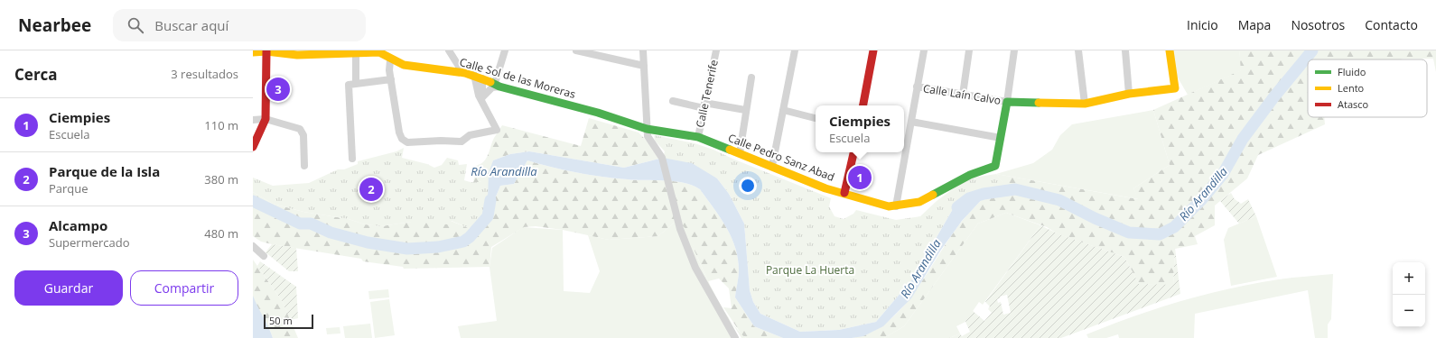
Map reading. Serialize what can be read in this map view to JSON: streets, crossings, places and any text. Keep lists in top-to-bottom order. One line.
{"streets":{"street":["Calle Sol de las Moreras","Calle Tenerife","Calle Laín Calvo","Calle Pedro Sanz Abad"]},"crossings":[["Calle Sol de las Moreras","Calle Pedro Sanz Abad"],["Calle Tenerife","Calle Pedro Sanz Abad"],["Calle Laín Calvo","Calle Pedro Sanz Abad"]],"water":["Río Arandilla"],"parks":["Parque La Huerta"],"legend":["Fluido","Lento","Atasco"],"scale_bar":"50 m","page":{"header":"Nearbee","search":"Buscar aquí","nav":["Inicio","Mapa","Nosotros","Contacto"],"heading":["Cerca","3 resultados"],"pins":["3","1","2"],"list":[{"mark":"1","name":"Ciempies","note":"Escuela","value":"110 m"},{"mark":"2","name":"Parque de la Isla","note":"Parque","value":"380 m"},{"mark":"3","name":"Alcampo","note":"Supermercado","value":"480 m"}],"popup":["Ciempies","Escuela"],"buttons":["Guardar","Compartir"],"map_buttons":["+","−"],"scale":"50 m"}}
